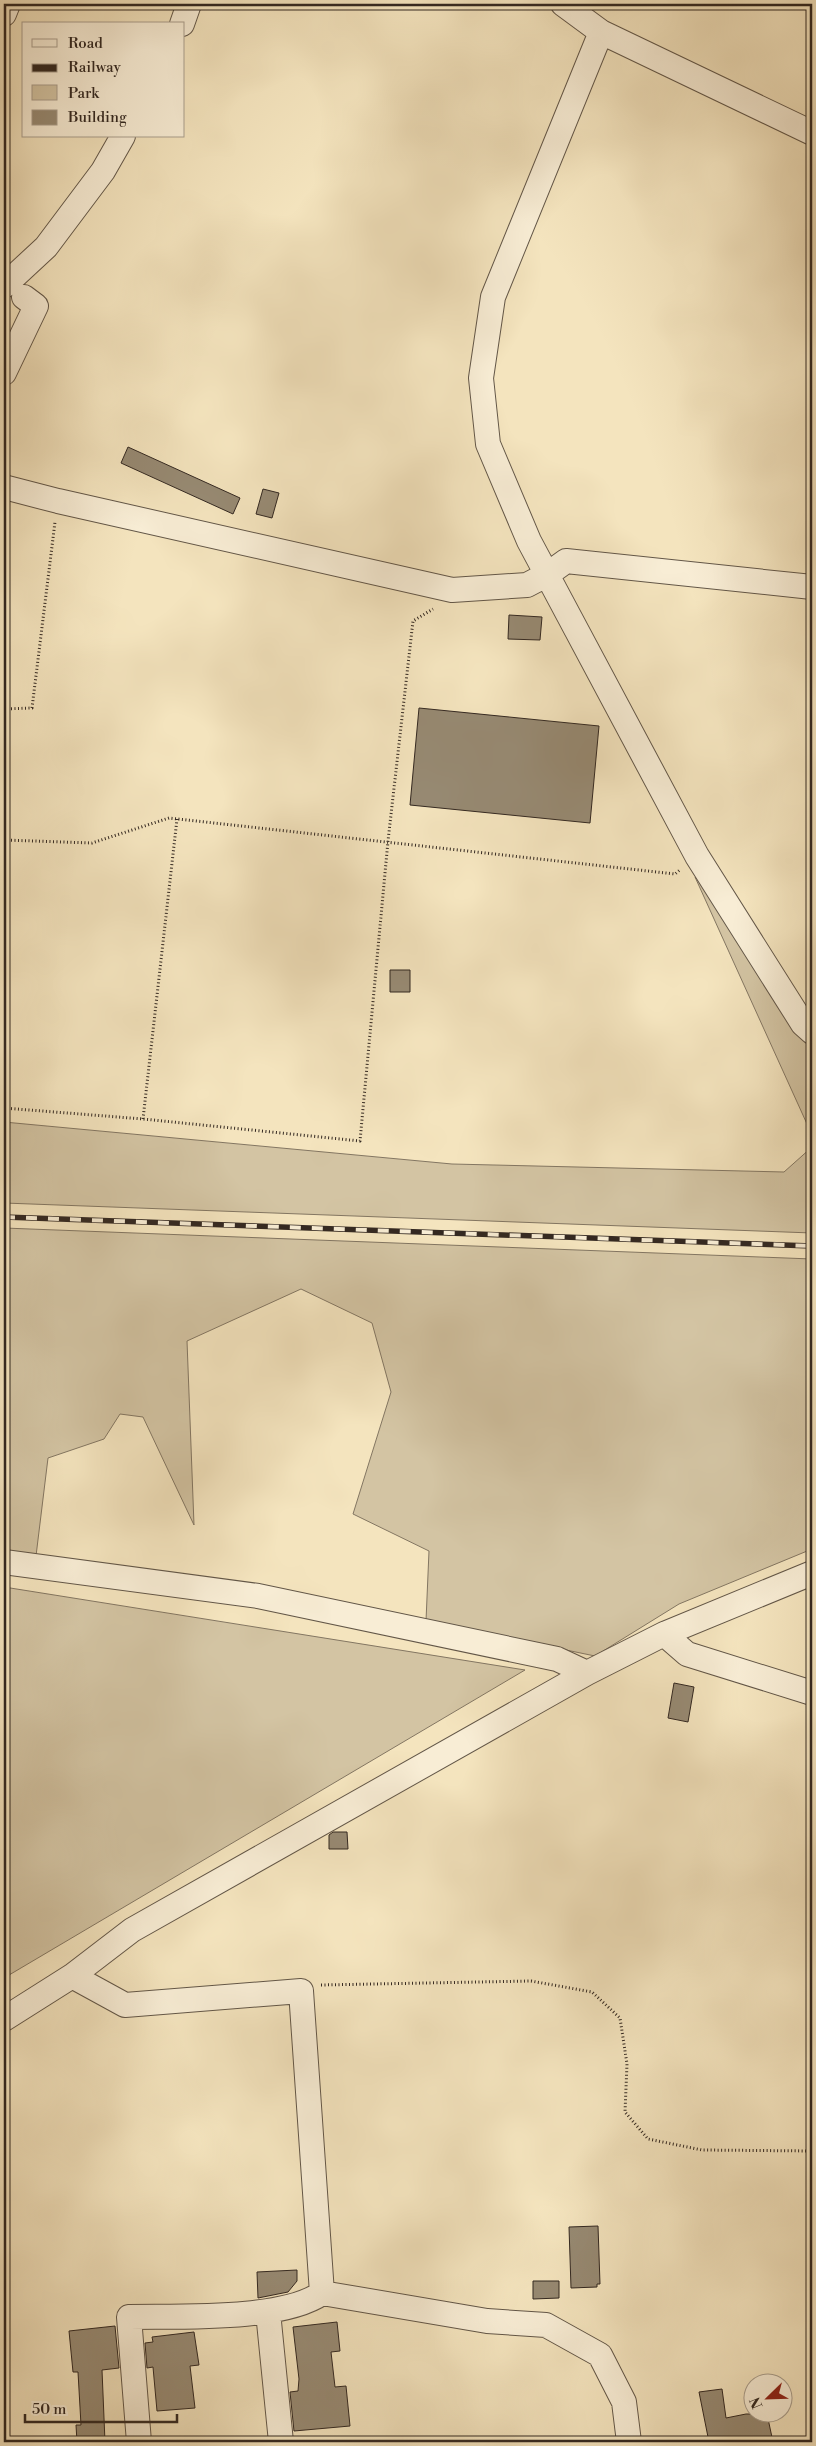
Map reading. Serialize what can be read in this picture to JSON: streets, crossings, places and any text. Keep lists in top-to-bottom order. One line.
{"legend":["Road","Railway","Park","Building"],"scale_bar":"50 m","north":"bottom left"}
